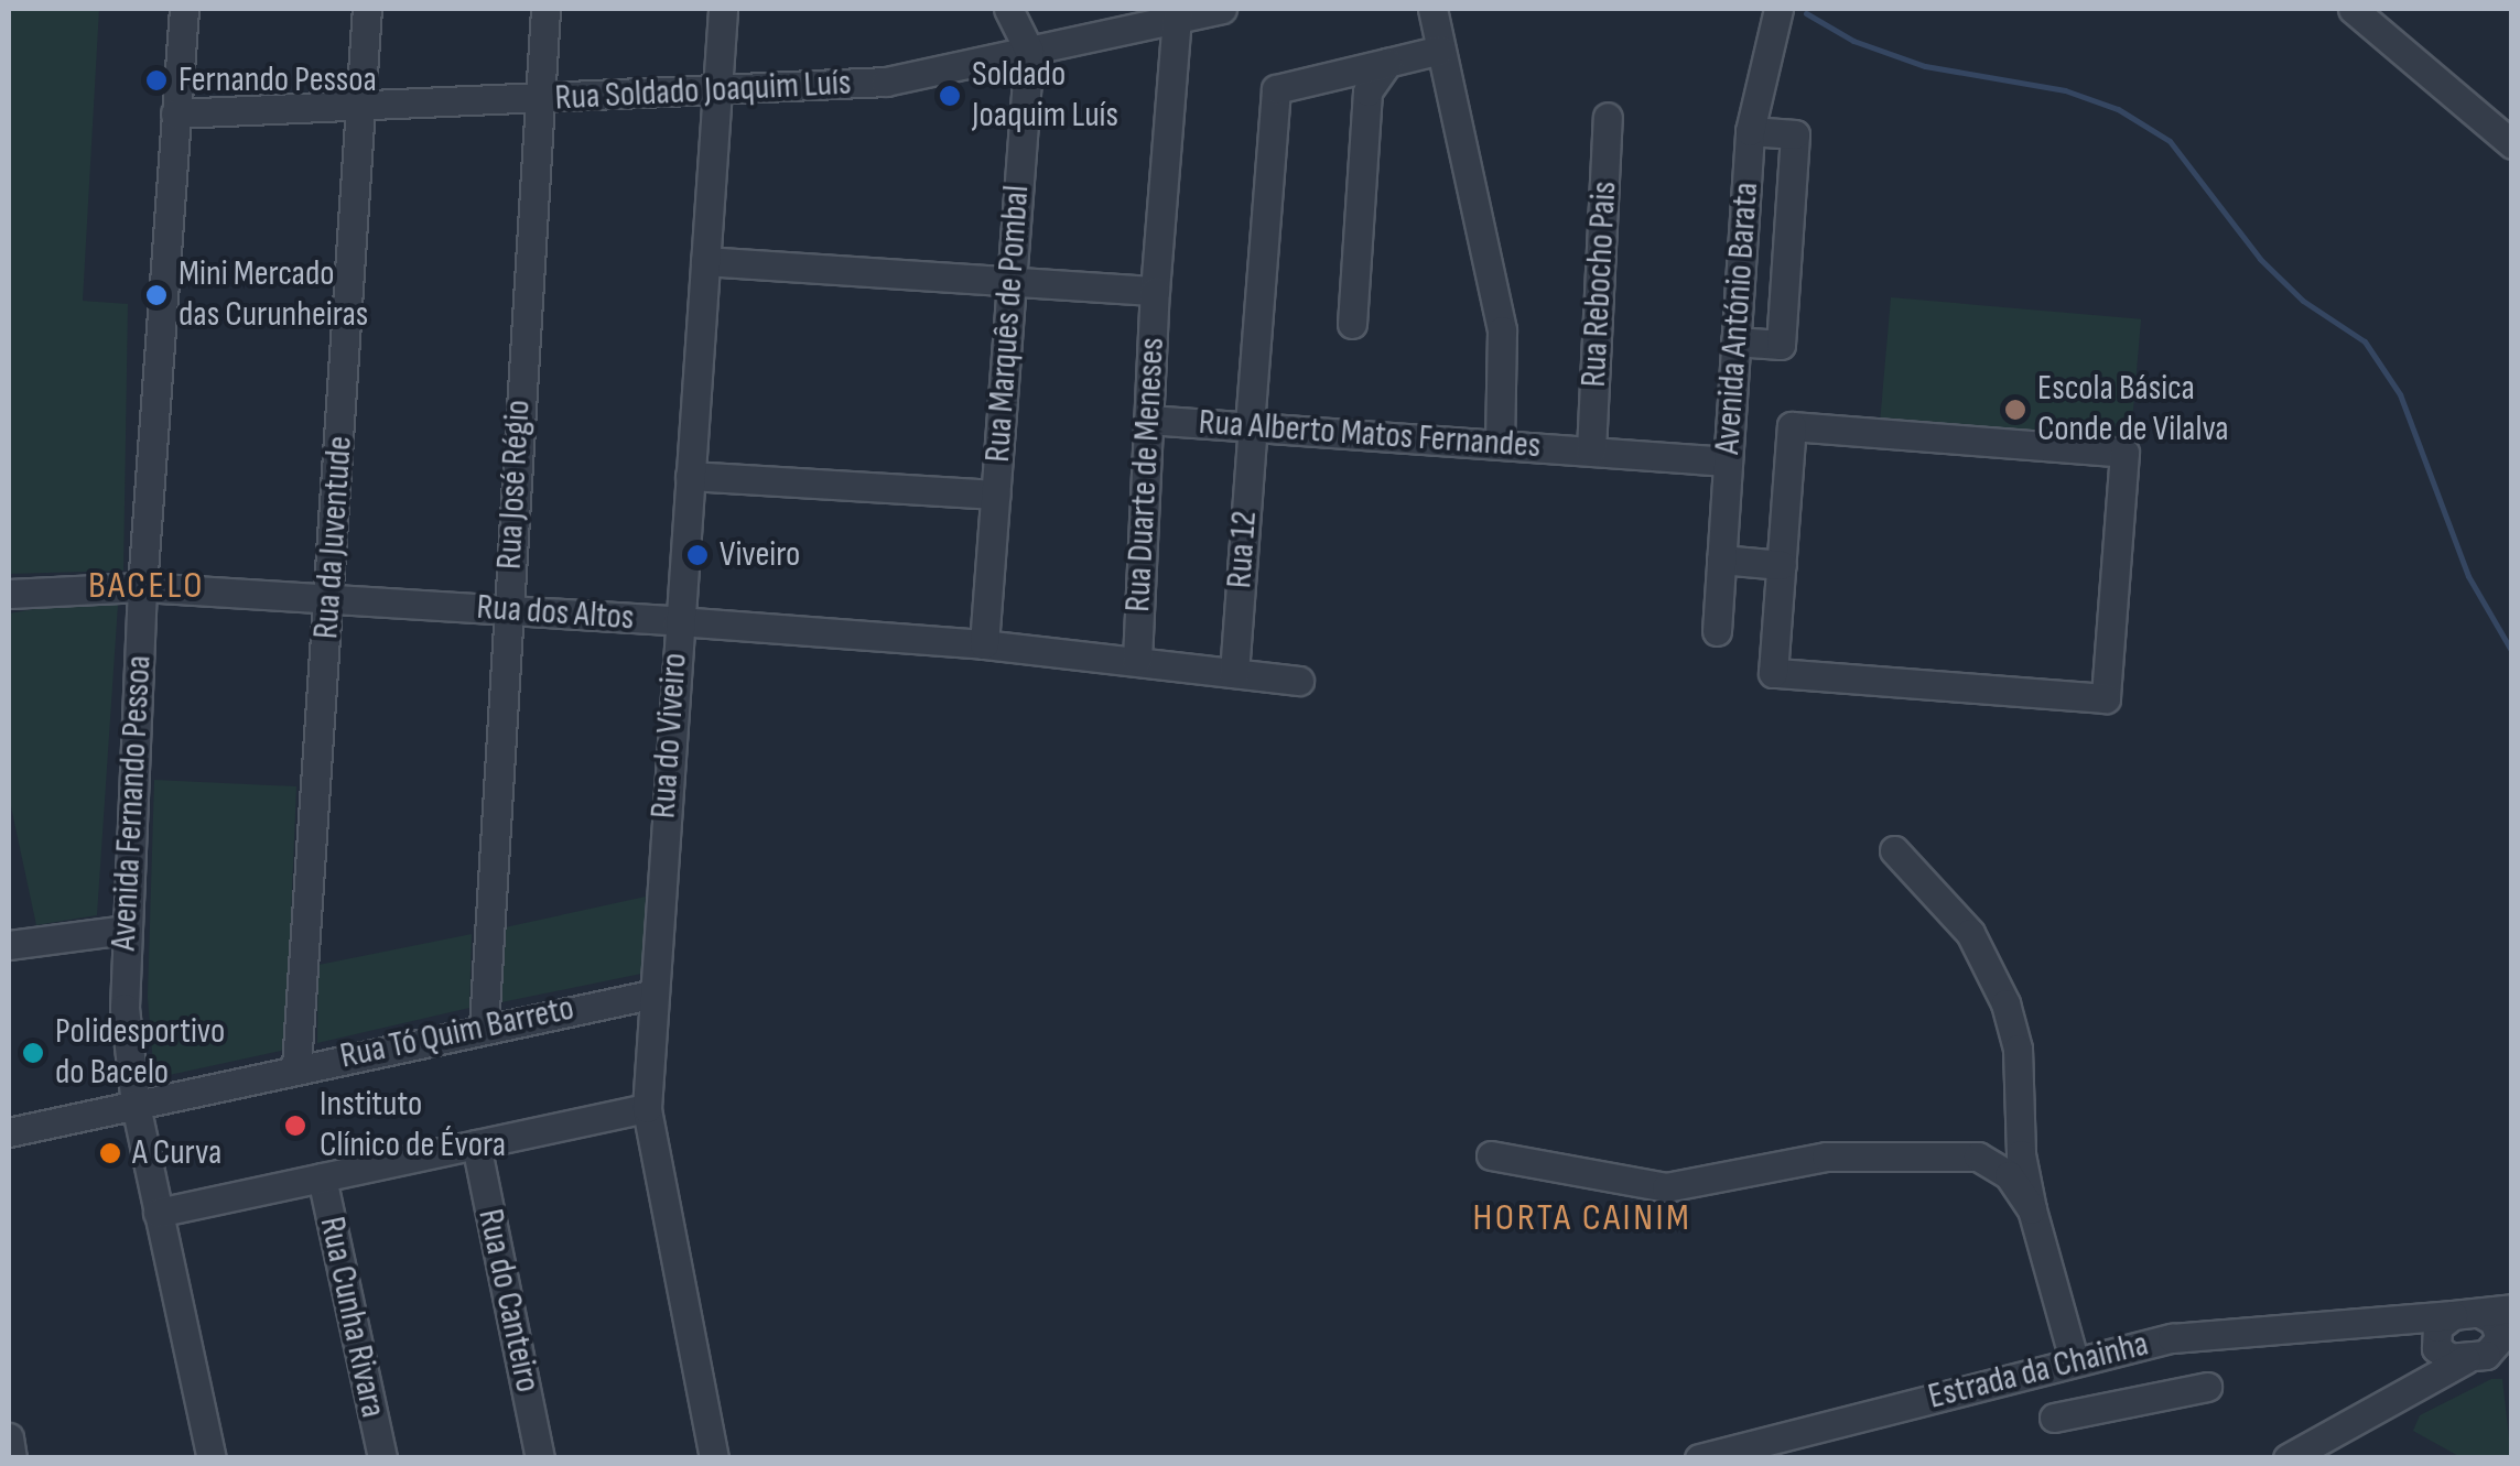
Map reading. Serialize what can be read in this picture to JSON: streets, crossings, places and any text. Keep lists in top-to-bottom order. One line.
{"streets":{"street":["Rua Soldado Joaquim Luís","Rua Rebocho Pais","Avenida António Barata","Rua Marquês de Pombal","Rua Alberto Matos Fernandes","Rua Duarte de Meneses","Rua José Régio","Rua da Juventude","Rua 12","Rua dos Altos","Rua do Viveiro","Avenida Fernando Pessoa","Rua Tó Quim Barreto","Rua do Canteiro","Rua Cunha Rivara","Estrada da Chainha"]},"crossings":[["Rua Soldado Joaquim Luís","Rua Marquês de Pombal"],["Rua Soldado Joaquim Luís","Rua Duarte de Meneses"],["Rua Soldado Joaquim Luís","Rua José Régio"],["Rua Soldado Joaquim Luís","Rua da Juventude"],["Rua Soldado Joaquim Luís","Rua do Viveiro"],["Rua Soldado Joaquim Luís","Avenida Fernando Pessoa"],["Rua Rebocho Pais","Rua Alberto Matos Fernandes"],["Avenida António Barata","Rua Alberto Matos Fernandes"],["Rua Marquês de Pombal","Rua Duarte de Meneses"],["Rua Marquês de Pombal","Rua dos Altos"],["Rua Alberto Matos Fernandes","Rua Duarte de Meneses"],["Rua Alberto Matos Fernandes","Rua 12"],["Rua Duarte de Meneses","Rua dos Altos"],["Rua Duarte de Meneses","Rua do Viveiro"],["Rua José Régio","Rua dos Altos"],["Rua José Régio","Rua Tó Quim Barreto"],["Rua da Juventude","Rua dos Altos"],["Rua da Juventude","Rua Tó Quim Barreto"],["Rua 12","Rua dos Altos"],["Rua dos Altos","Rua do Viveiro"],["Rua dos Altos","Avenida Fernando Pessoa"],["Rua do Viveiro","Rua Tó Quim Barreto"],["Avenida Fernando Pessoa","Rua Tó Quim Barreto"]],"districts":["BACELO","HORTA CAINIM"],"places":["Fernando Pessoa","Soldado Joaquim Luís","Mini Mercado das Curunheiras","Escola Básica Conde de Vilalva","Viveiro","Polidesportivo do Bacelo","Instituto Clínico de Évora","A Curva"]}
